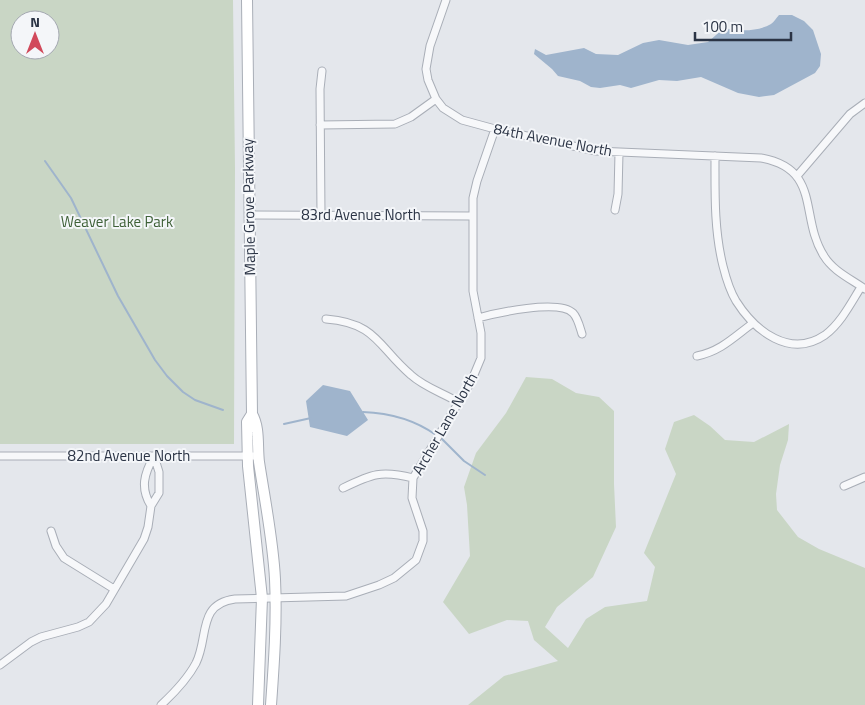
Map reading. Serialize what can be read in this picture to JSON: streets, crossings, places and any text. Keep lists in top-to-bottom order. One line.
{"streets":{"main road":["Maple Grove Parkway"],"street":["84th Avenue North","83rd Avenue North","Archer Lane North","82nd Avenue North"]},"crossings":[["84th Avenue North","Archer Lane North"],["Maple Grove Parkway","83rd Avenue North"],["Maple Grove Parkway","Archer Lane North"],["Maple Grove Parkway","82nd Avenue North"],["83rd Avenue North","Archer Lane North"]],"parks":["Weaver Lake Park"],"scale_bar":"100 m","north":"top"}
